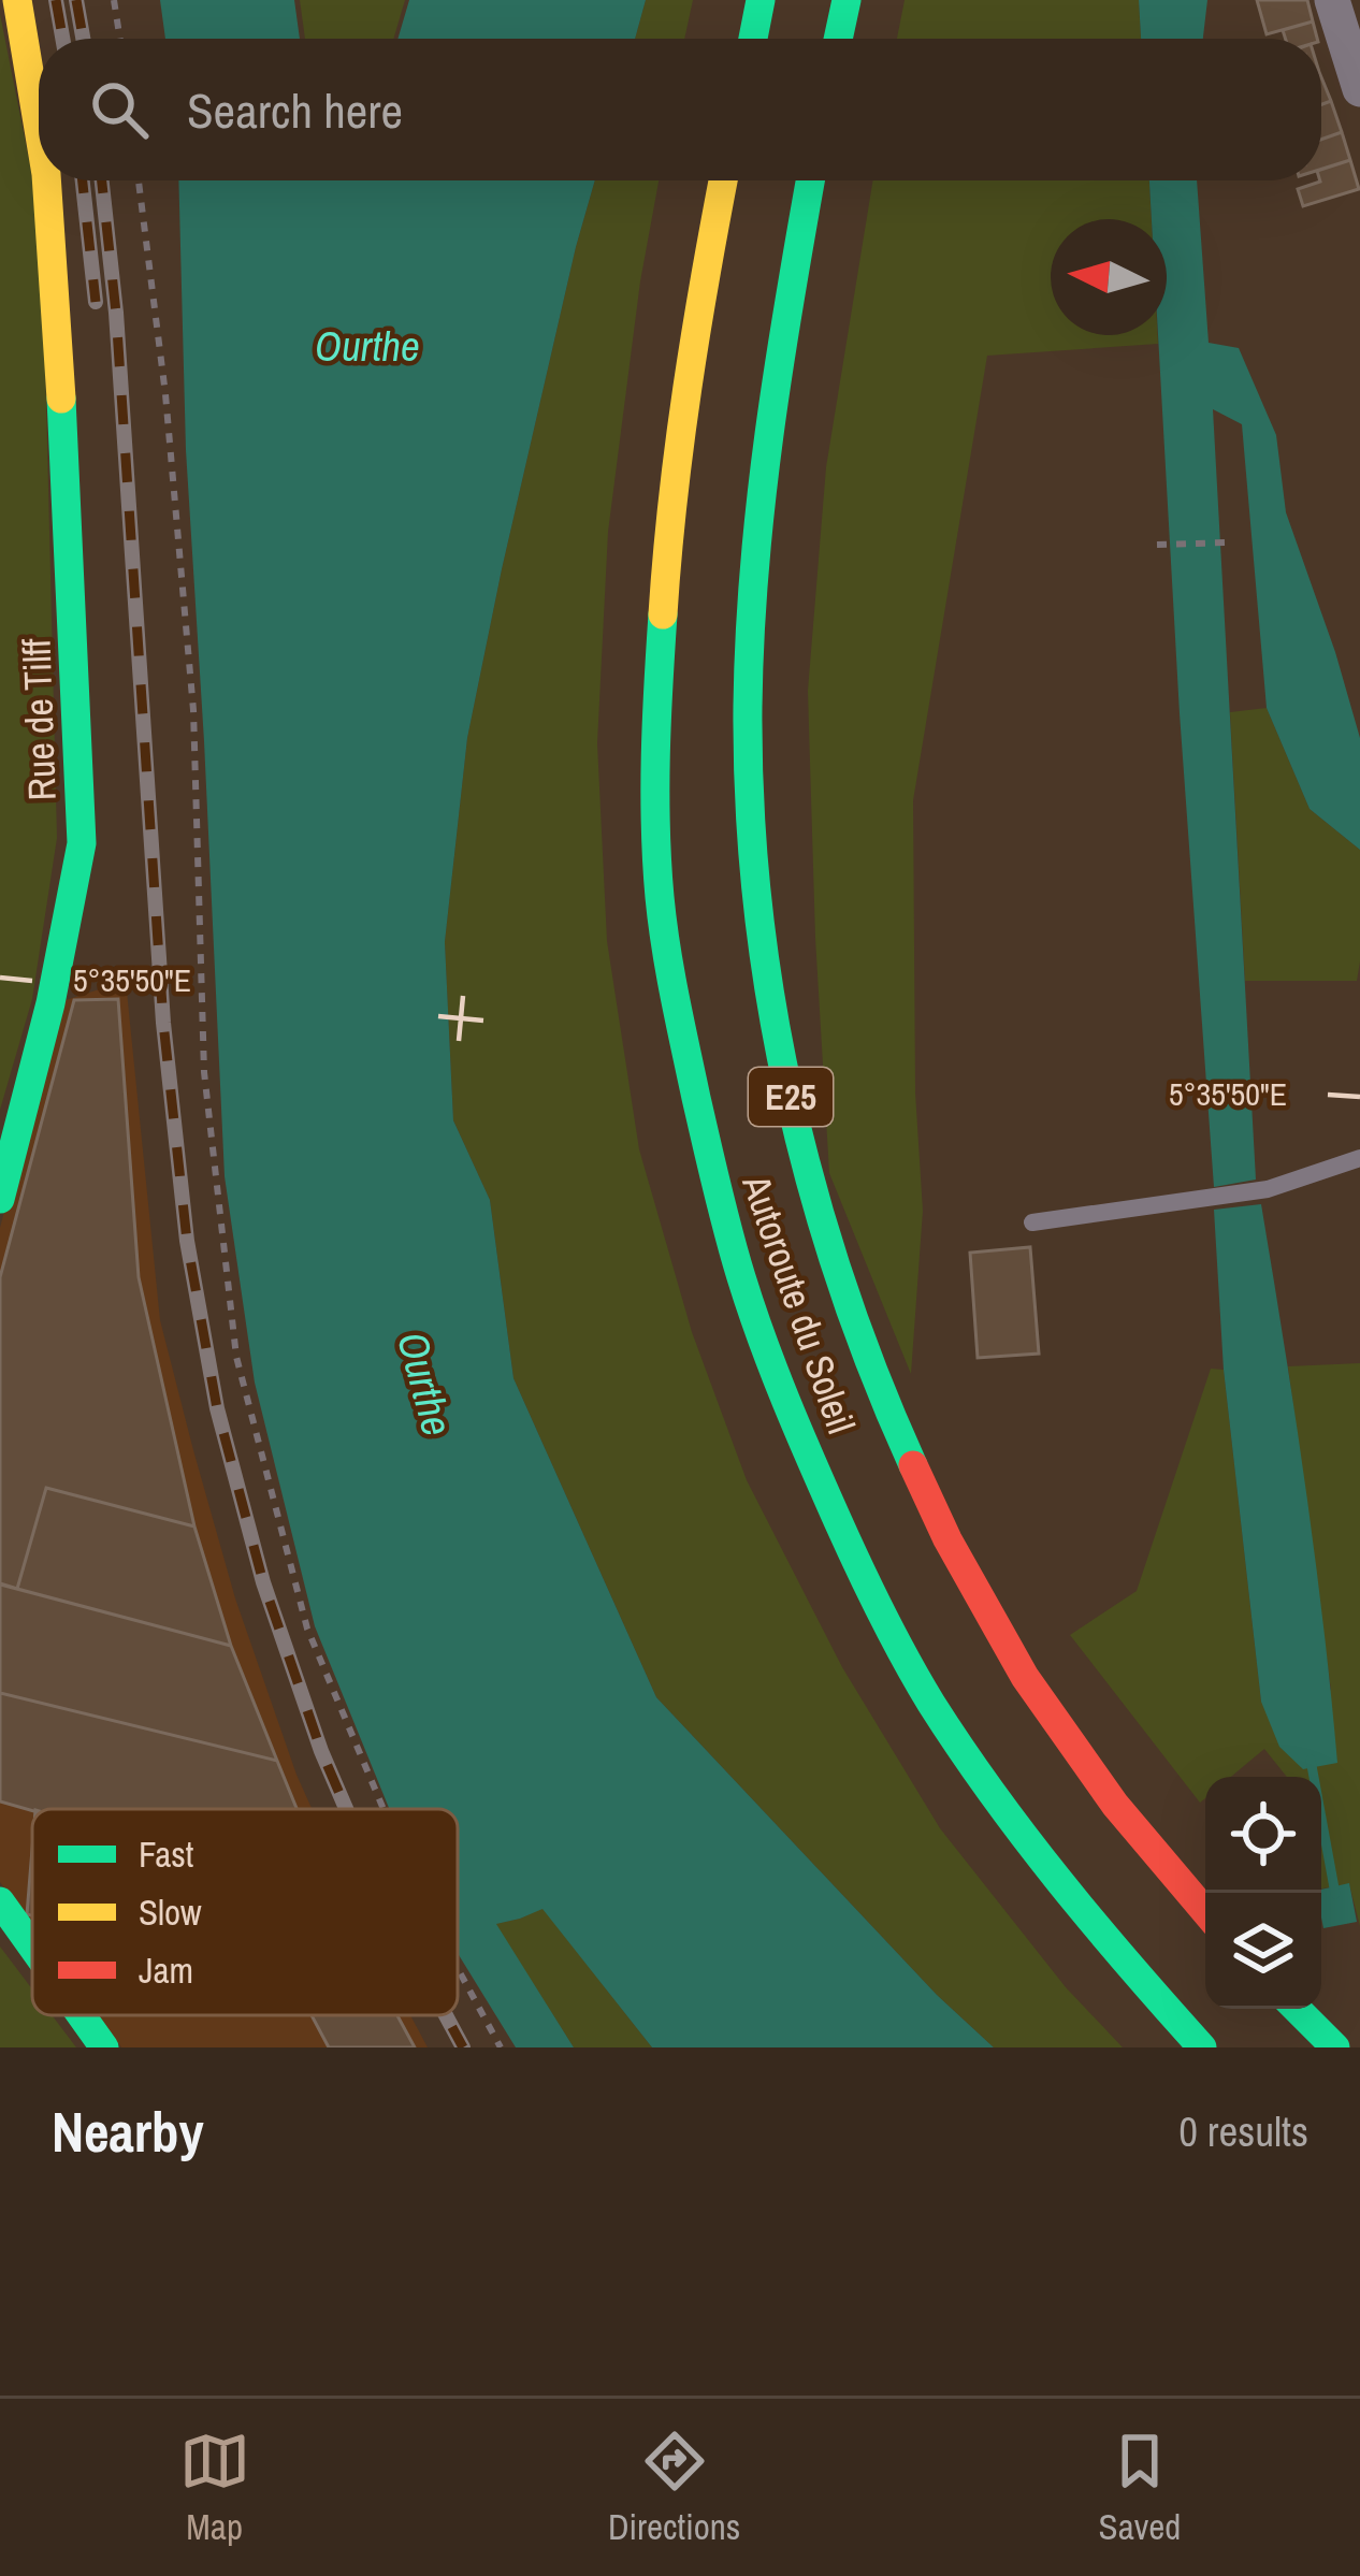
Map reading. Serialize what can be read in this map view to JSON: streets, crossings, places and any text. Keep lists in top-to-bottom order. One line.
{"streets":{"main road":["Rue de Tilff","E25","Autoroute du Soleil"]},"water":["Ourthe"],"legend":["Fast","Slow","Jam"],"north":"left","page":{"search":"Search here","heading":["Nearby","0 results"],"nav":["Map","Directions","Saved"]},"coordinates":["5°35'50\"E"]}
